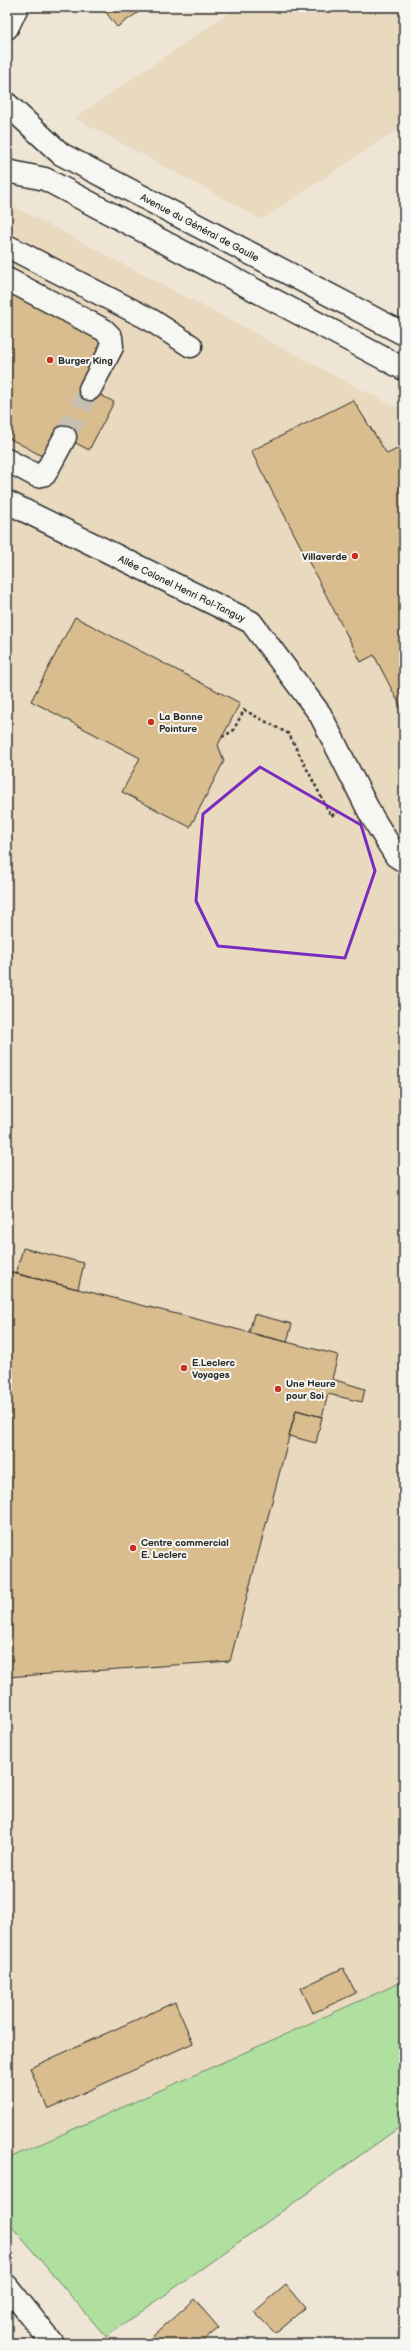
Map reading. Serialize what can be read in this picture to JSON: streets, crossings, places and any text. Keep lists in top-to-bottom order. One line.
{"streets":{"main road":["Avenue du Général de Gaulle","Allée Colonel Henri Rol-Tanguy"]},"places":["Burger King","Villaverde","La Bonne Pointure","E.Leclerc Voyages","Une Heure pour Soi","Centre commercial E. Leclerc"]}
